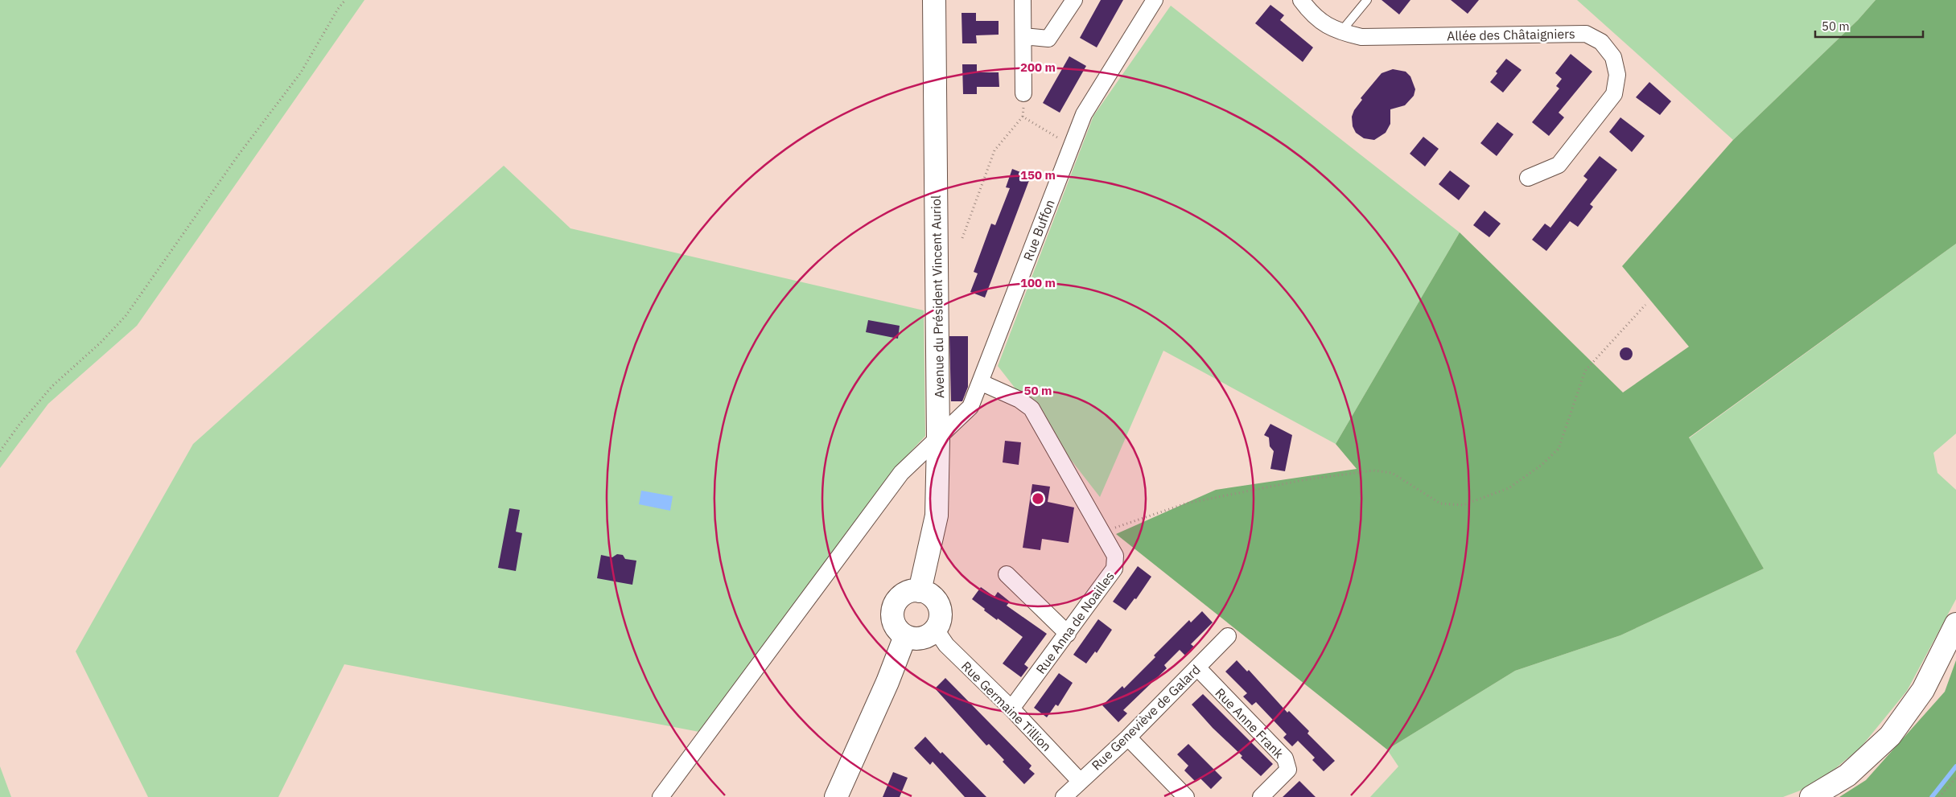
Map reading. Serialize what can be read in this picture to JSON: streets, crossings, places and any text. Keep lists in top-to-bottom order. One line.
{"streets":{"main road":["Avenue du Président Vincent Auriol"],"street":["Allée des Châtaigniers","Rue Buffon","Rue Anna de Noailles","Rue Germaine Tillion","Rue Geneviève de Galard","Rue Anne Frank"]},"crossings":[["Rue Buffon","Avenue du Président Vincent Auriol"],["Rue Buffon","Rue Anna de Noailles"],["Avenue du Président Vincent Auriol","Rue Germaine Tillion"],["Rue Anna de Noailles","Rue Germaine Tillion"],["Rue Germaine Tillion","Rue Geneviève de Galard"],["Rue Geneviève de Galard","Rue Anne Frank"]],"scale_bar":"50 m","rings":["200 m","150 m","100 m","50 m"]}
